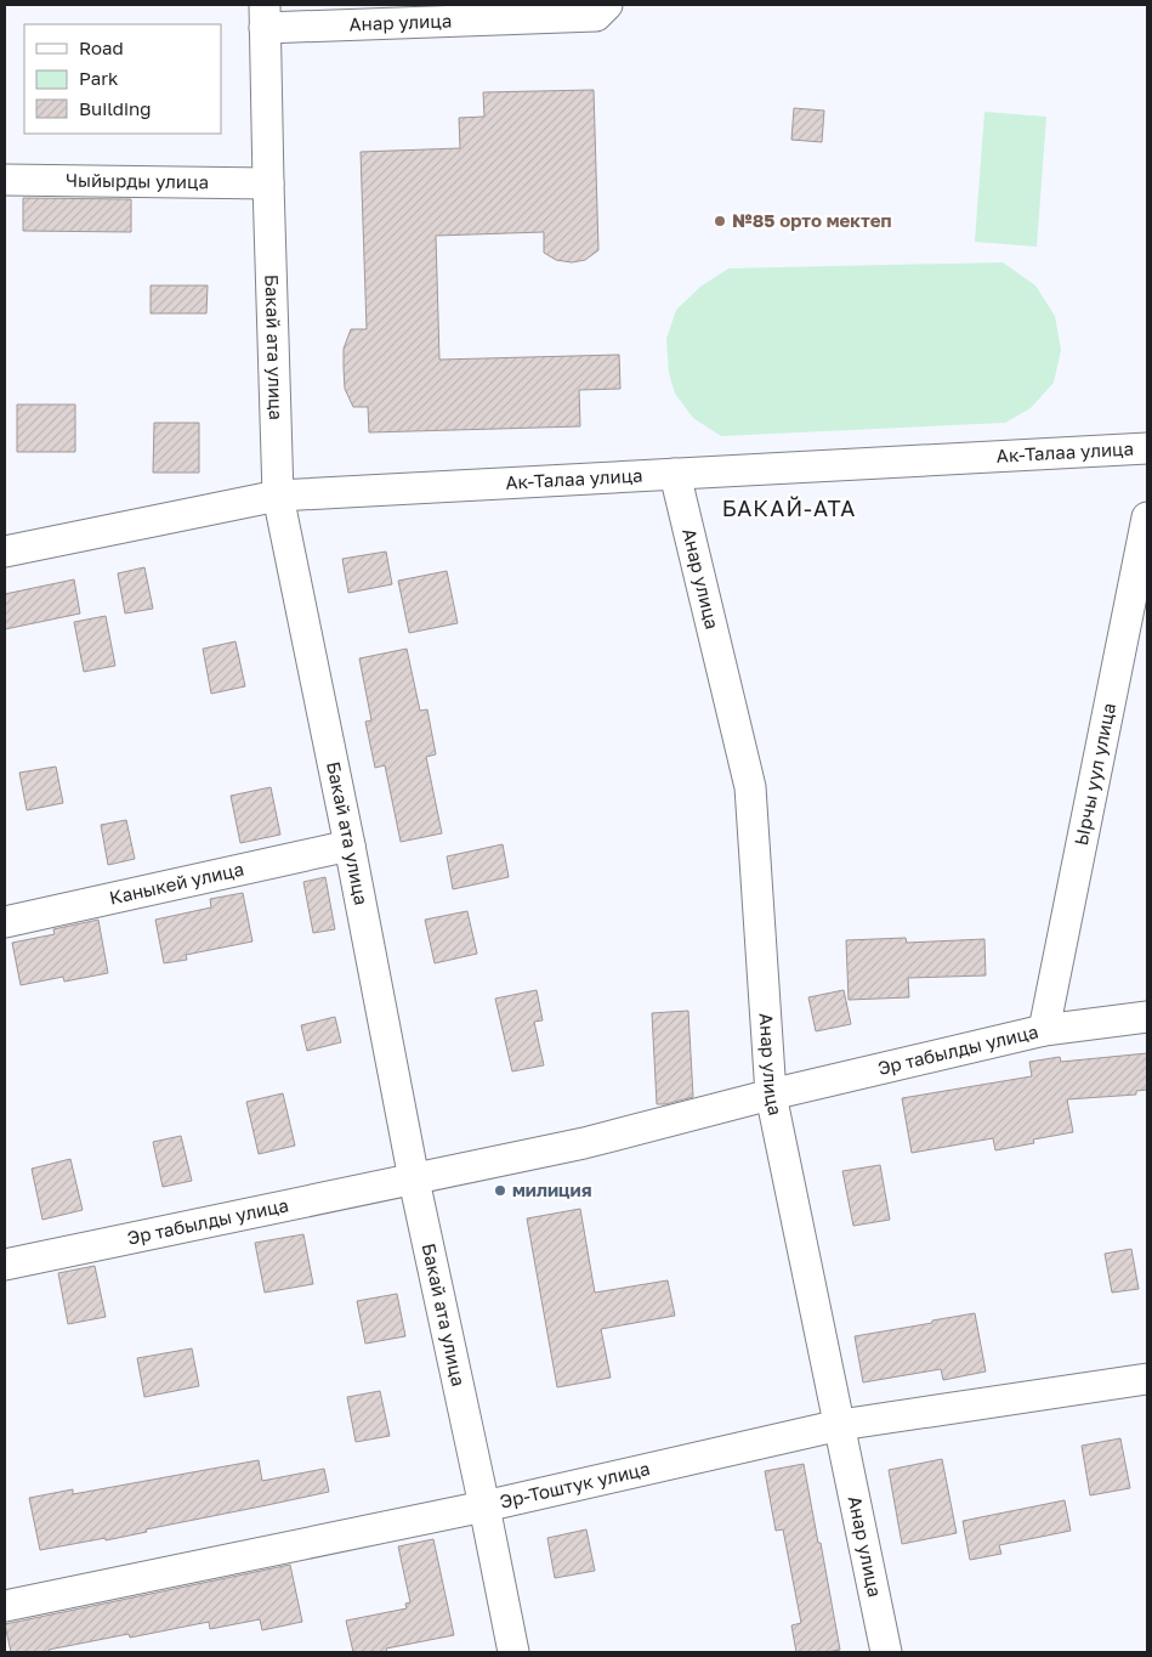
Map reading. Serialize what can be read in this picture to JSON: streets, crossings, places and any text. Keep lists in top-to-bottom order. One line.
{"streets":{"street":["Анар улица","Чыйырды улица","Бакай ата улица","Ак-Талаа улица","Ырчы уул улица","Каныкей улица","Эр табылды улица","Эр-Тоштук улица"]},"crossings":[["Анар улица","Бакай ата улица"],["Анар улица","Ак-Талаа улица"],["Анар улица","Эр табылды улица"],["Анар улица","Эр-Тоштук улица"],["Чыйырды улица","Бакай ата улица"],["Бакай ата улица","Ак-Талаа улица"],["Бакай ата улица","Каныкей улица"],["Бакай ата улица","Эр табылды улица"],["Бакай ата улица","Эр-Тоштук улица"],["Ырчы уул улица","Эр табылды улица"]],"districts":["БАКАЙ-АТА"],"places":["№85 орто мектеп","милиция"],"legend":["Road","Park","Building"]}
